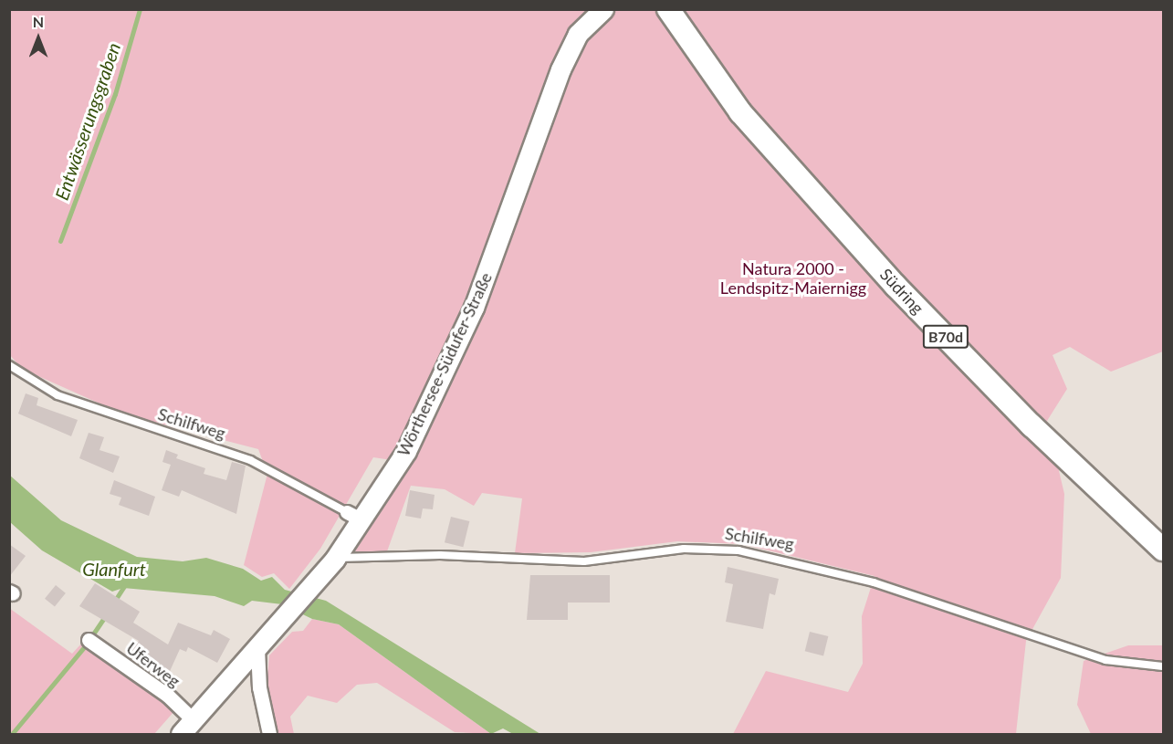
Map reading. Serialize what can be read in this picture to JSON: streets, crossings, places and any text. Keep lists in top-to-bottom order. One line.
{"streets":{"main road":["Südring","B70d","Wörthersee-Südufer-Straße"],"street":["Uferweg"],"lane":["Schilfweg"]},"crossings":[["Wörthersee-Südufer-Straße","Schilfweg"],["Wörthersee-Südufer-Straße","Uferweg"]],"water":["Entwässerungsgraben","Glanfurt"],"parks":["Natura 2000 - Lendspitz-Maiernigg"],"north":"top"}
